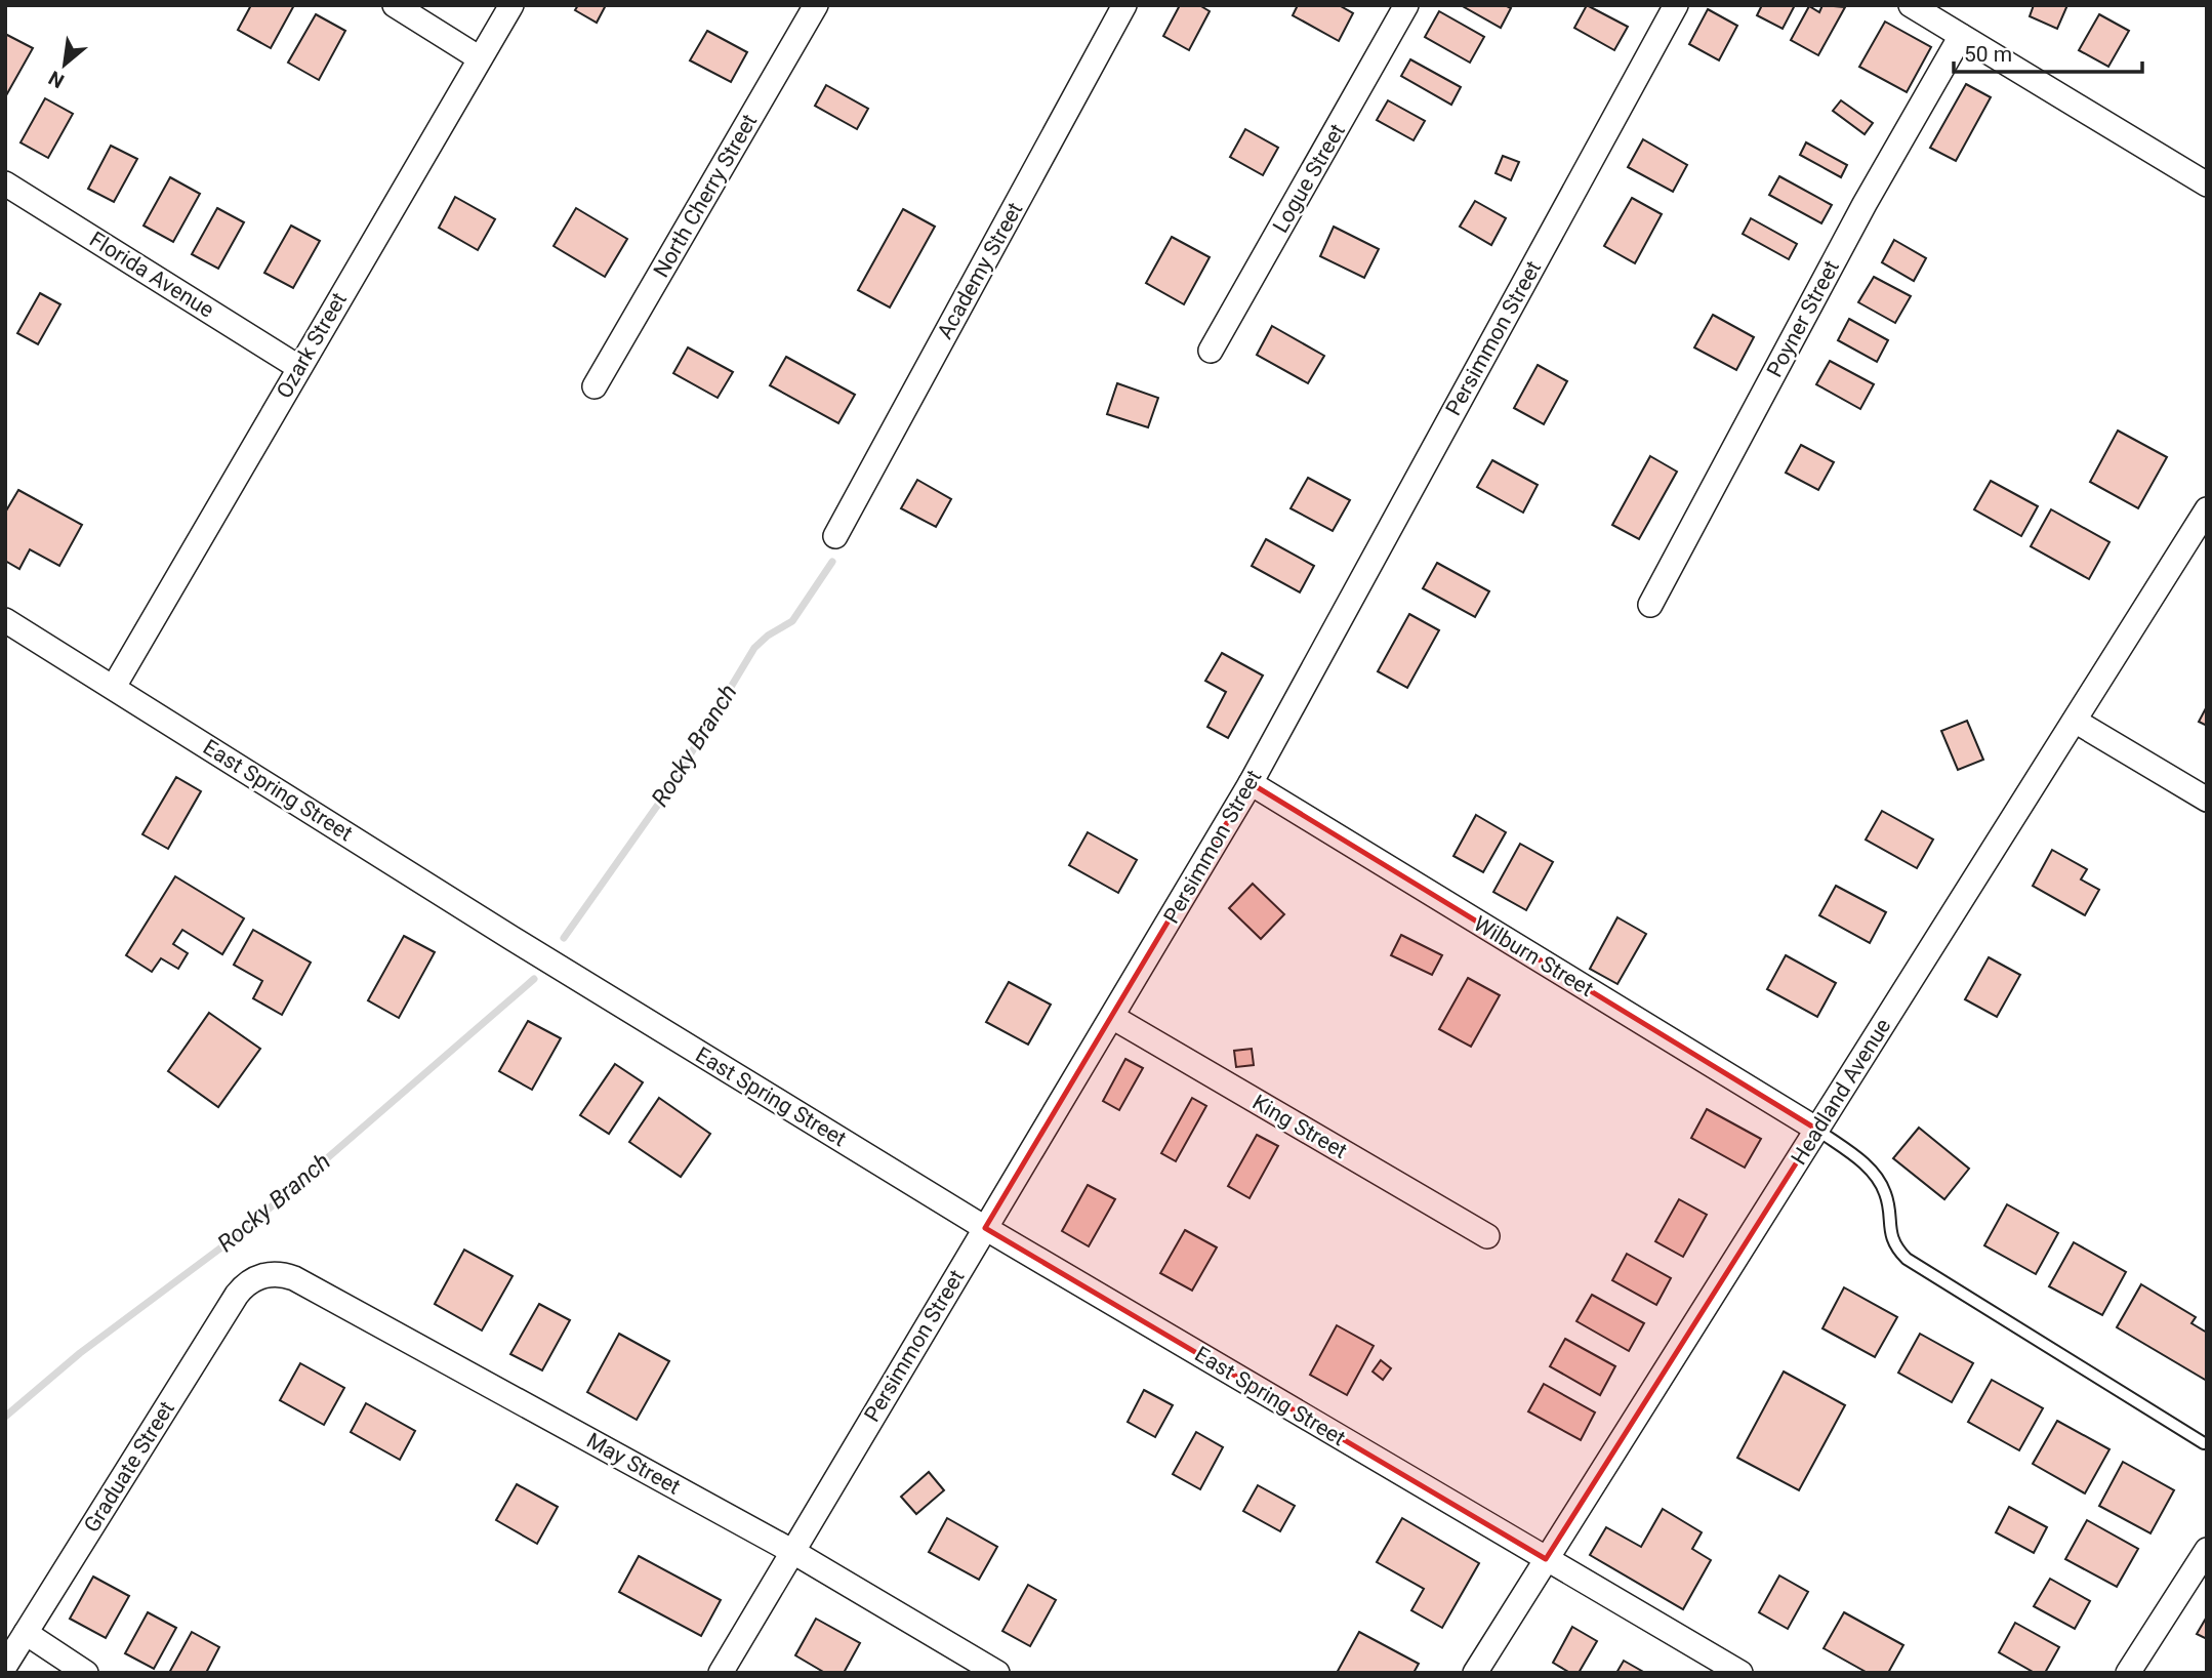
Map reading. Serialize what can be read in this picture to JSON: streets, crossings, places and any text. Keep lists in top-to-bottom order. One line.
{"streets":{"street":["Logue Street","North Cherry Street","Academy Street","Florida Avenue","Poyner Street","Persimmon Street","Ozark Street","East Spring Street","Wilburn Street","Headland Avenue","King Street","May Street","Graduate Street"]},"crossings":[["Florida Avenue","Ozark Street"],["Persimmon Street","East Spring Street"],["Persimmon Street","Wilburn Street"],["Persimmon Street","King Street"],["Persimmon Street","May Street"],["Ozark Street","East Spring Street"],["East Spring Street","Headland Avenue"],["Wilburn Street","Headland Avenue"],["May Street","Graduate Street"]],"water":["Rocky Branch"],"scale_bar":"50 m","north":"bottom left"}
